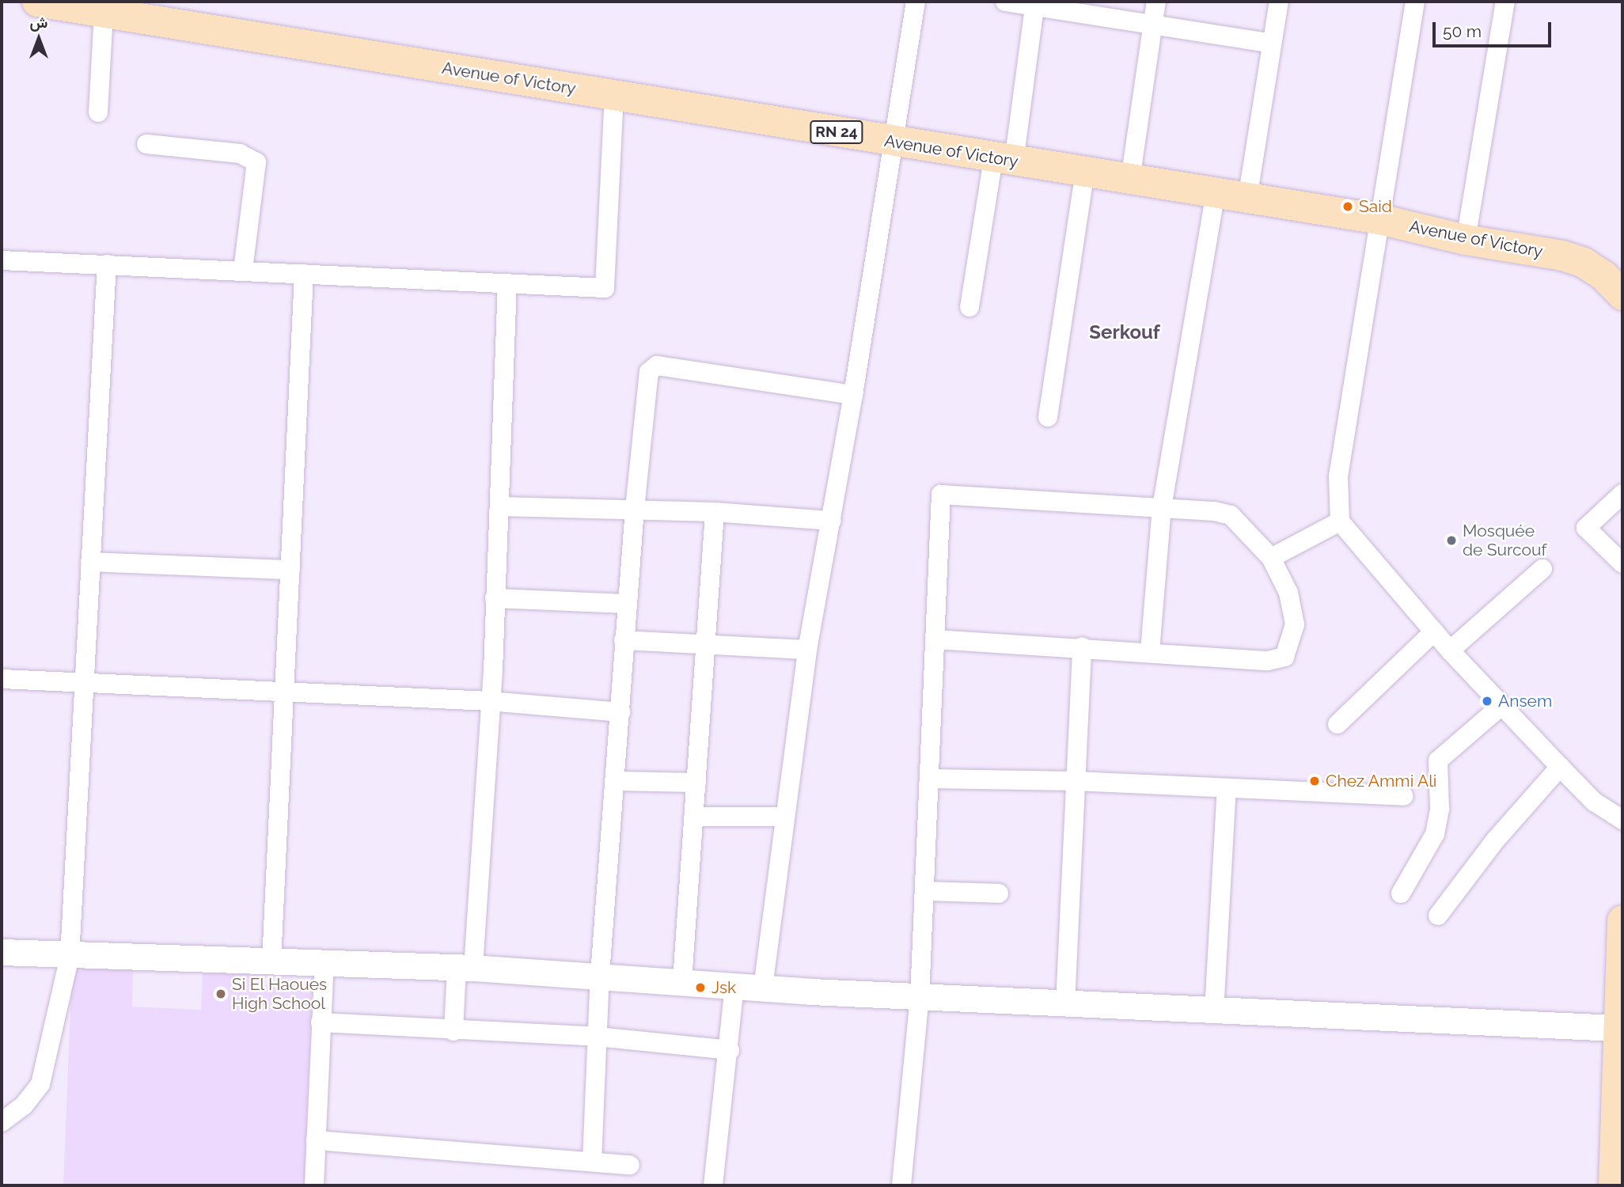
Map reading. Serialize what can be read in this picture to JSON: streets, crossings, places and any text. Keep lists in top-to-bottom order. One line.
{"streets":{"main road":["Avenue of Victory","RN 24"]},"districts":["Serkouf"],"places":["Said","Mosquée de Surcouf","Ansem","Chez Ammi Ali","Jsk","Si El Haoues High School"],"scale_bar":"50 m","north":"top"}
